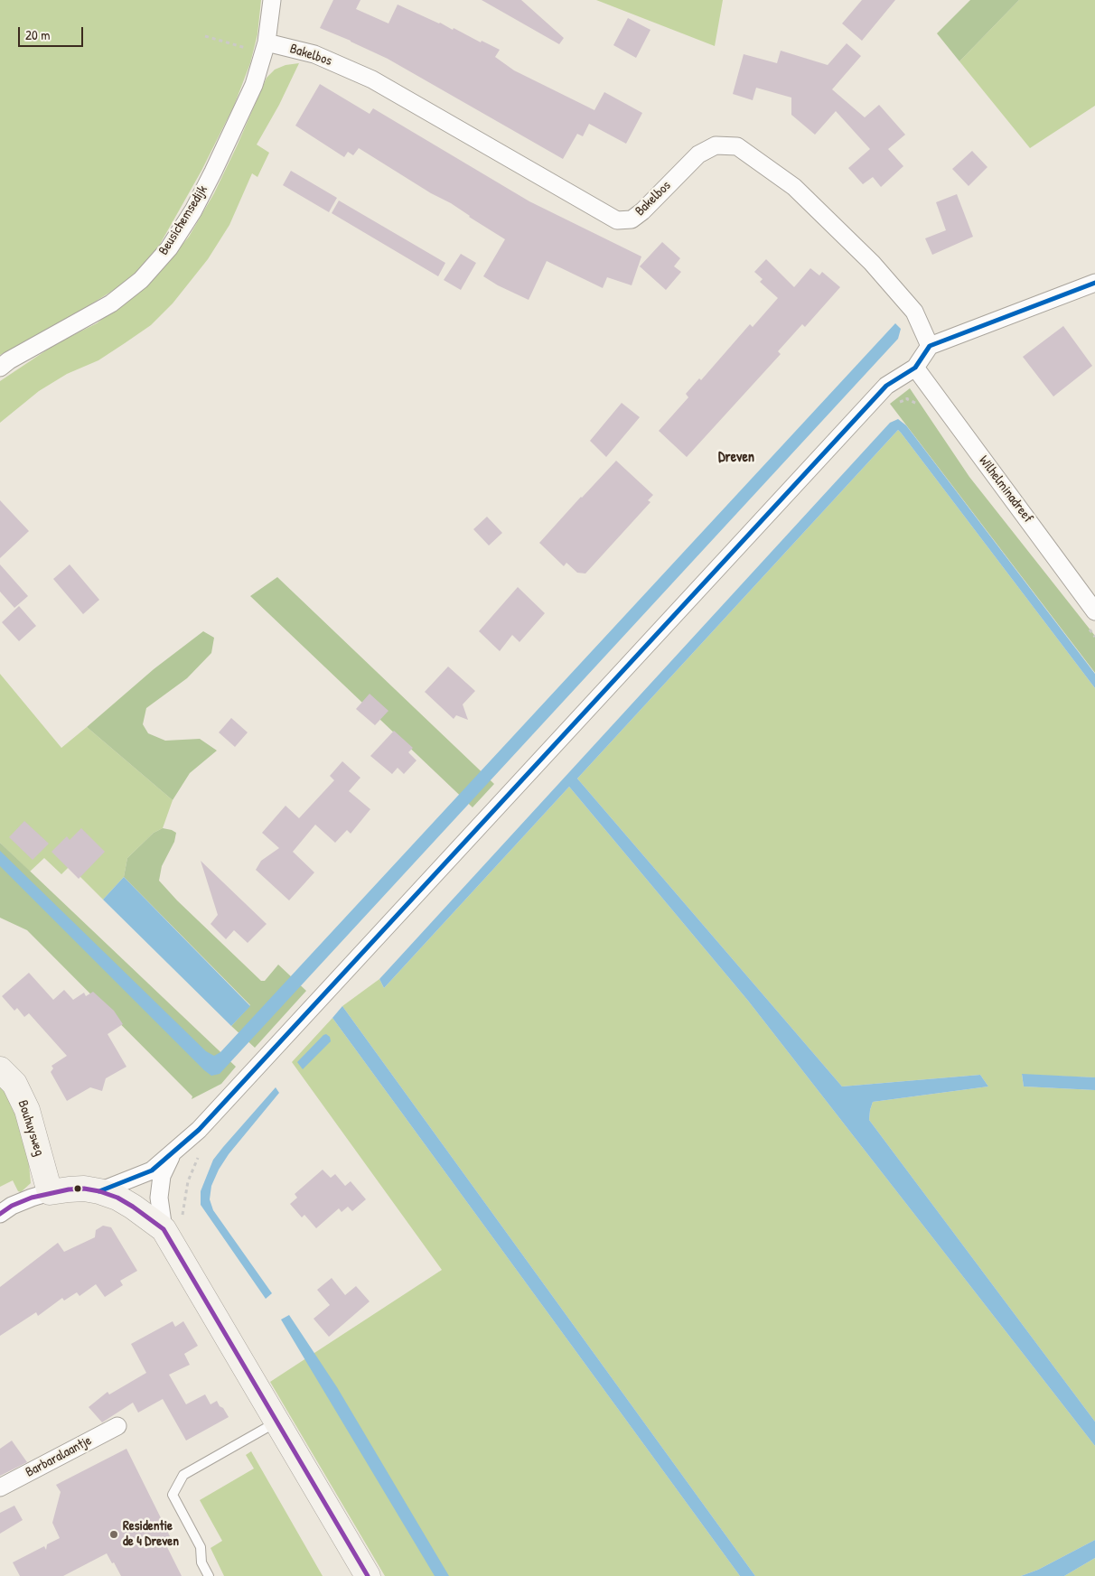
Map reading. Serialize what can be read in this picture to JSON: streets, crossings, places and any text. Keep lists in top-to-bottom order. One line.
{"streets":{"street":["Bakelbos","Beusichemsedijk","Wilhelminadreef","Bouhuysweg","Barbaralaantje"]},"crossings":[["Bakelbos","Beusichemsedijk"]],"districts":["Dreven"],"places":["Residentie de 4 Dreven"],"scale_bar":"20 m"}
